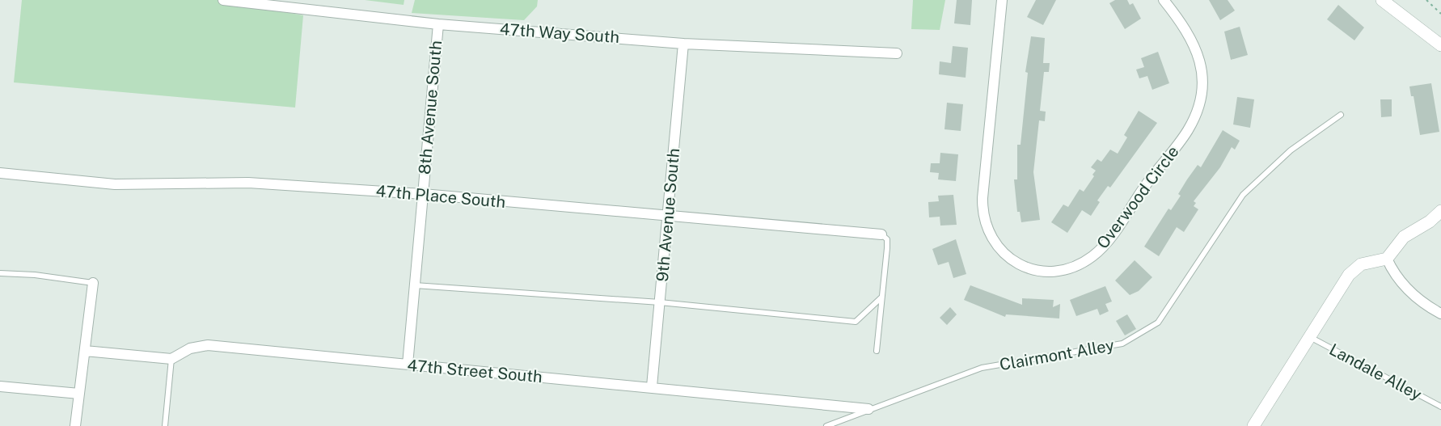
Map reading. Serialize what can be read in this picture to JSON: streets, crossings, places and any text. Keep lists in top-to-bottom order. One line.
{"streets":{"street":["47th Way South","8th Avenue South","47th Place South","Overwood Circle","9th Avenue South","47th Street South"],"lane":["Clairmont Alley","Landale Alley"]},"crossings":[["47th Way South","8th Avenue South"],["47th Way South","9th Avenue South"],["8th Avenue South","47th Place South"],["8th Avenue South","47th Street South"],["47th Place South","9th Avenue South"],["9th Avenue South","47th Street South"],["Clairmont Alley","47th Street South"]]}
